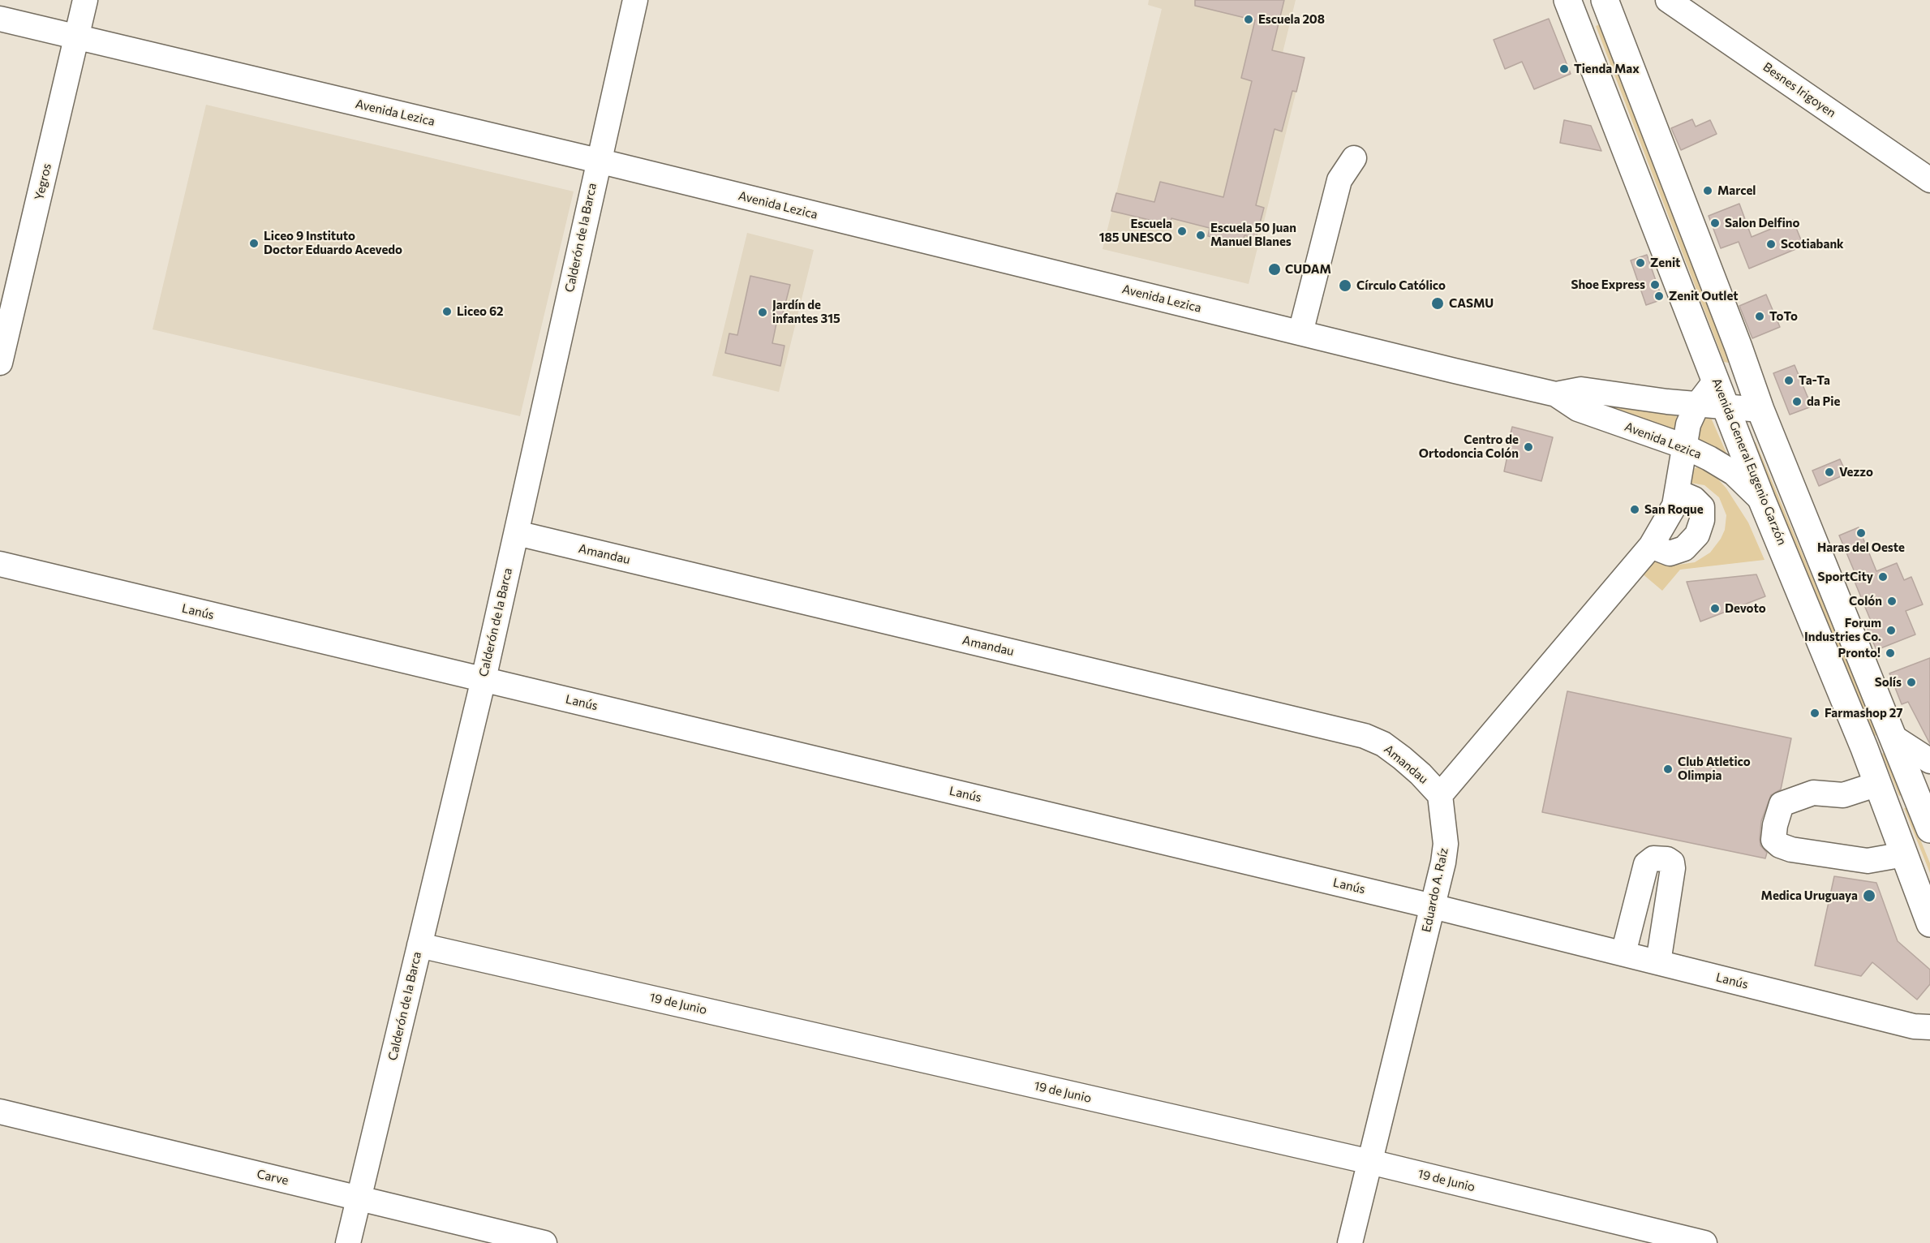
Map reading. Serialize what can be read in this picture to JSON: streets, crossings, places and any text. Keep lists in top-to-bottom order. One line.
{"streets":{"main road":["Avenida General Eugenio Garzón"],"street":["Besnes Irigoyen","Avenida Lezica","Yegros","Calderón de la Barca","Amandau","Lanús","Eduardo A. Raíz","19 de Junio","Carve"]},"crossings":[["Avenida Lezica","Yegros"],["Avenida Lezica","Calderón de la Barca"],["Avenida Lezica","Avenida General Eugenio Garzón"],["Calderón de la Barca","Amandau"],["Calderón de la Barca","Lanús"],["Calderón de la Barca","19 de Junio"],["Calderón de la Barca","Carve"],["Amandau","Eduardo A. Raíz"],["Lanús","Eduardo A. Raíz"],["Eduardo A. Raíz","19 de Junio"]],"places":["Escuela 208","Tienda Max","Marcel","Salon Delfino","Escuela 185 UNESCO","Escuela 50 Juan Manuel Blanes","Liceo 9 Instituto Doctor Eduardo Acevedo","Scotiabank","Zenit","CUDAM","Shoe Express","Círculo Católico","Zenit Outlet","CASMU","Liceo 62","Jardín de infantes 315","ToTo","Ta-Ta","da Pie","Centro de Ortodoncia Colón","Vezzo","San Roque","Haras del Oeste","SportCity","Colón","Devoto","Forum Industries Co.","Pronto!","Solís","Farmashop 27","Club Atletico Olimpia","Medica Uruguaya"]}
